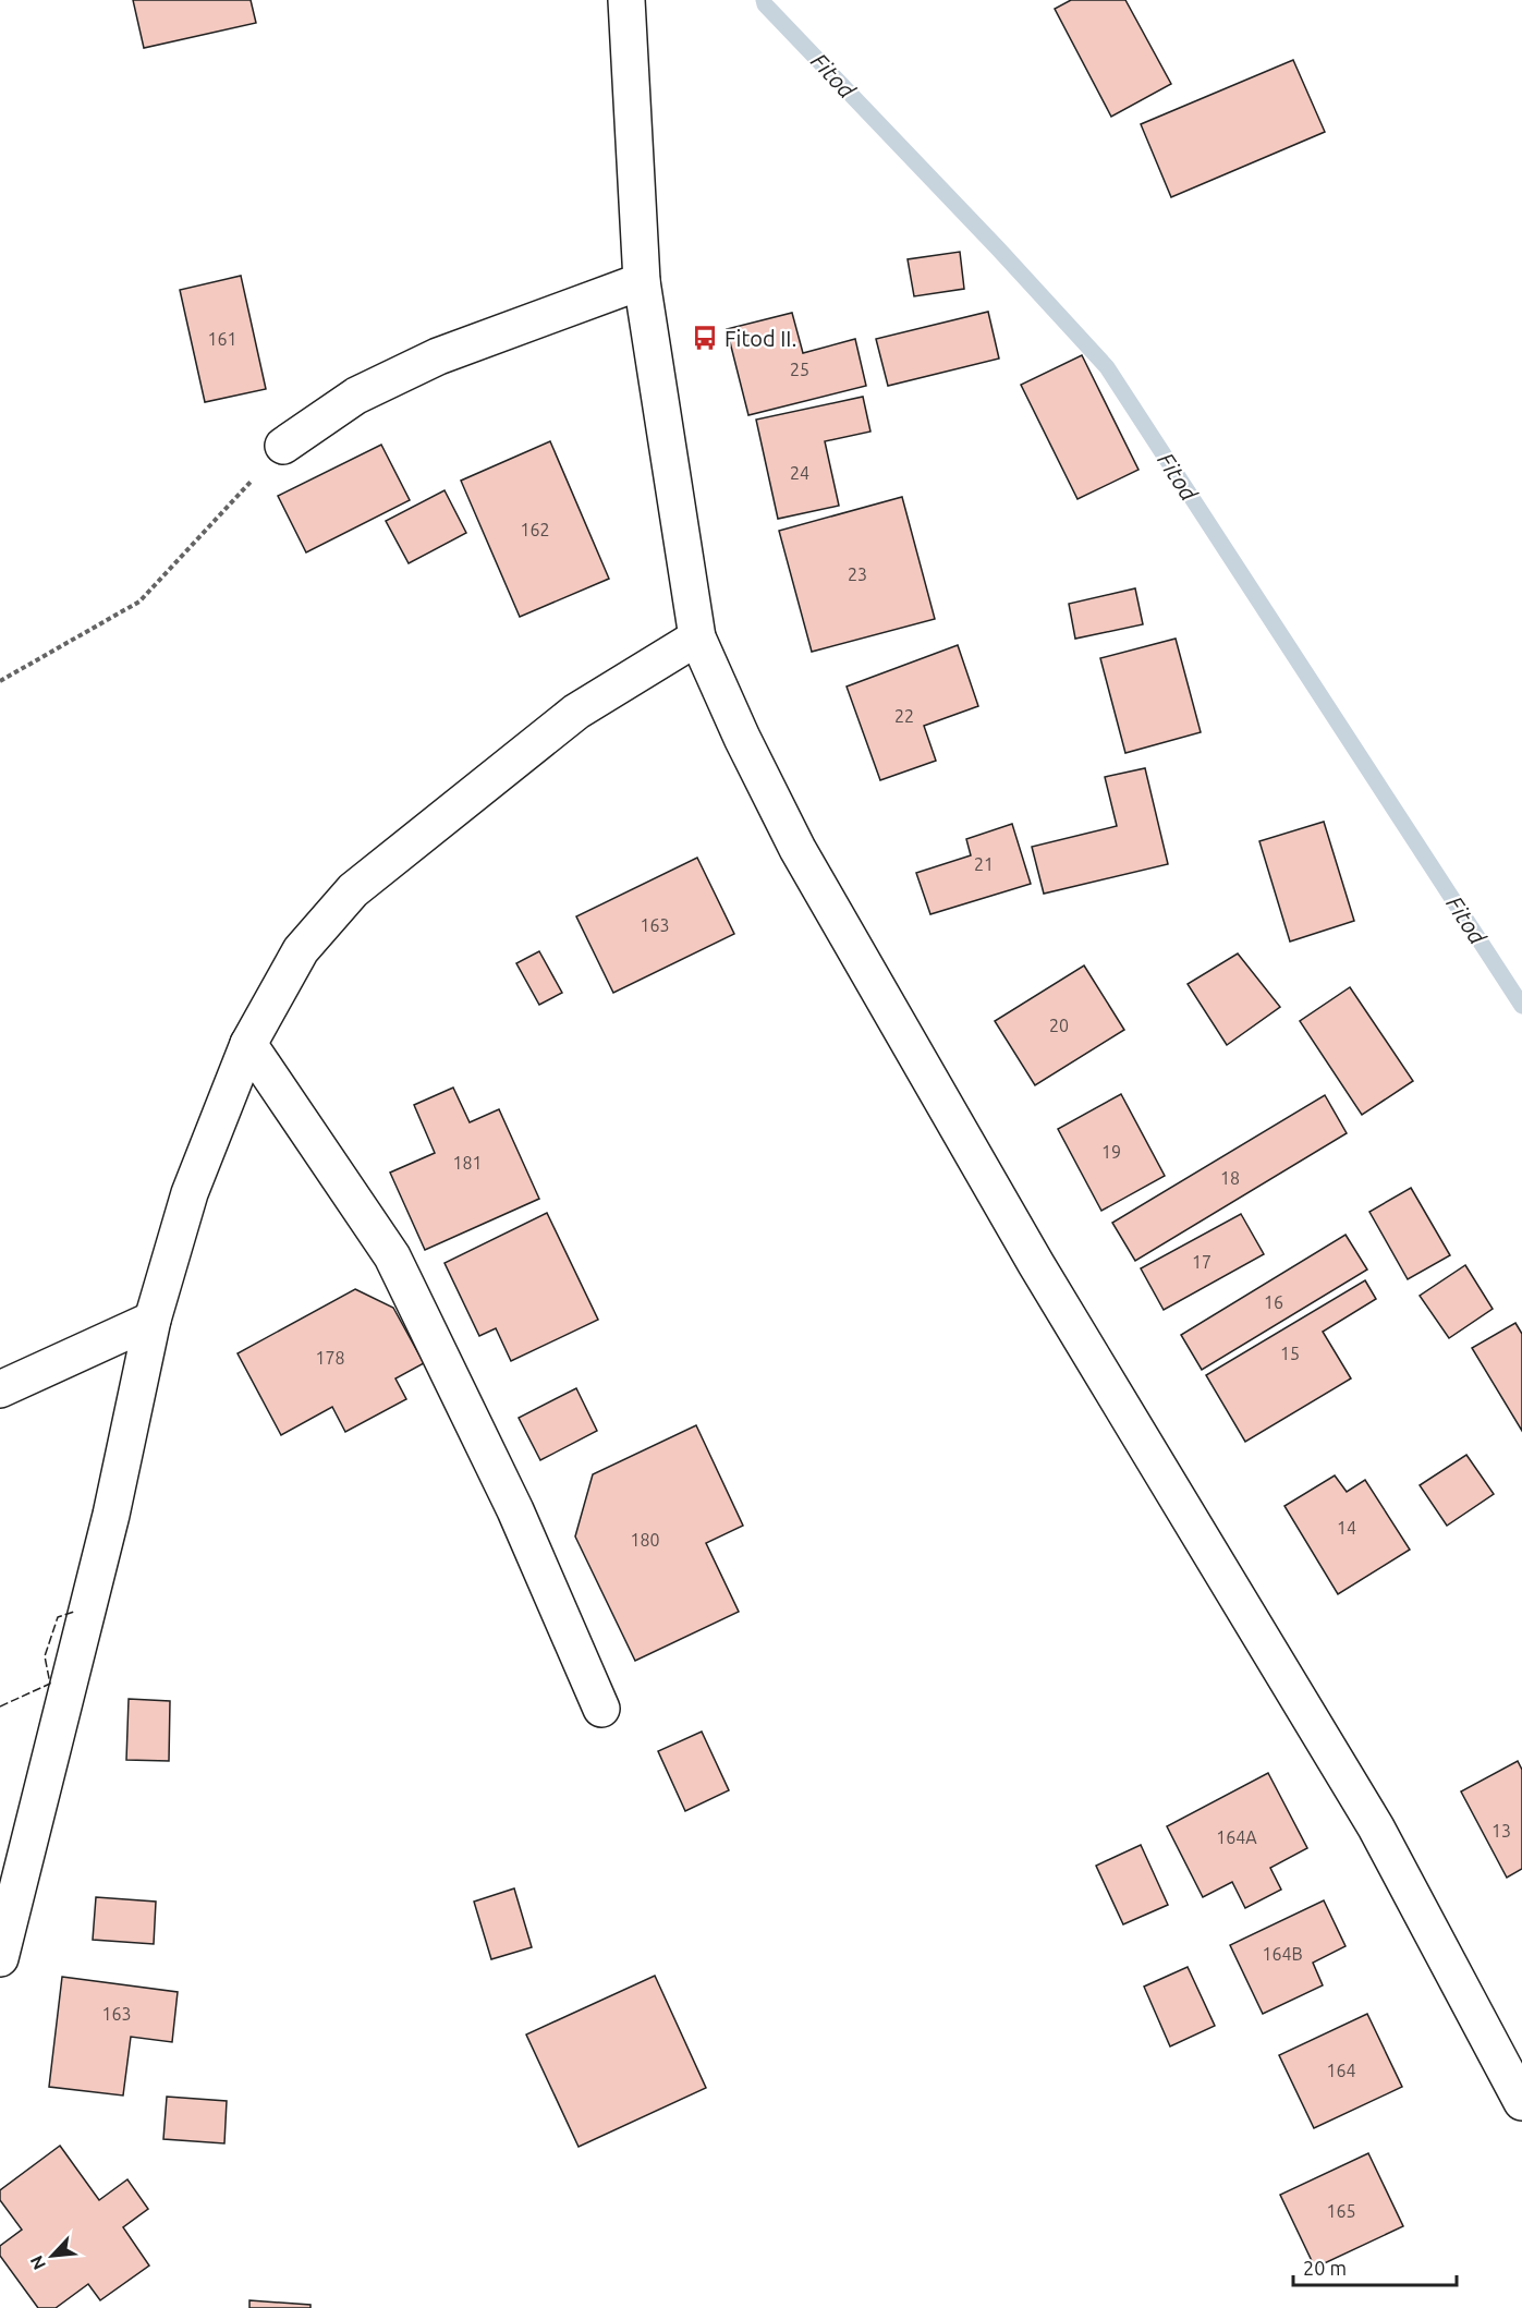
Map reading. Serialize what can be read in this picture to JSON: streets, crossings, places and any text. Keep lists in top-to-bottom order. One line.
{"water":["Fitod"],"places":{"bus stop":["Fitod II."]},"house_numbers":["161","25","24","162","23","22","21","163","20","19","181","18","17","16","15","178","14","180","13","164A","164B","163","164","165"],"scale_bar":"20 m","north":"bottom left"}
